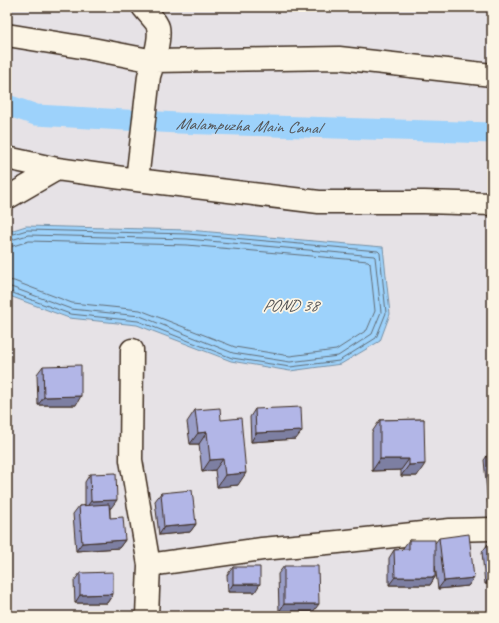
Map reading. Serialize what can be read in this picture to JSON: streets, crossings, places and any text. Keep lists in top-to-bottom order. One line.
{"water":["Malampuzha Main Canal","POND 38"]}
